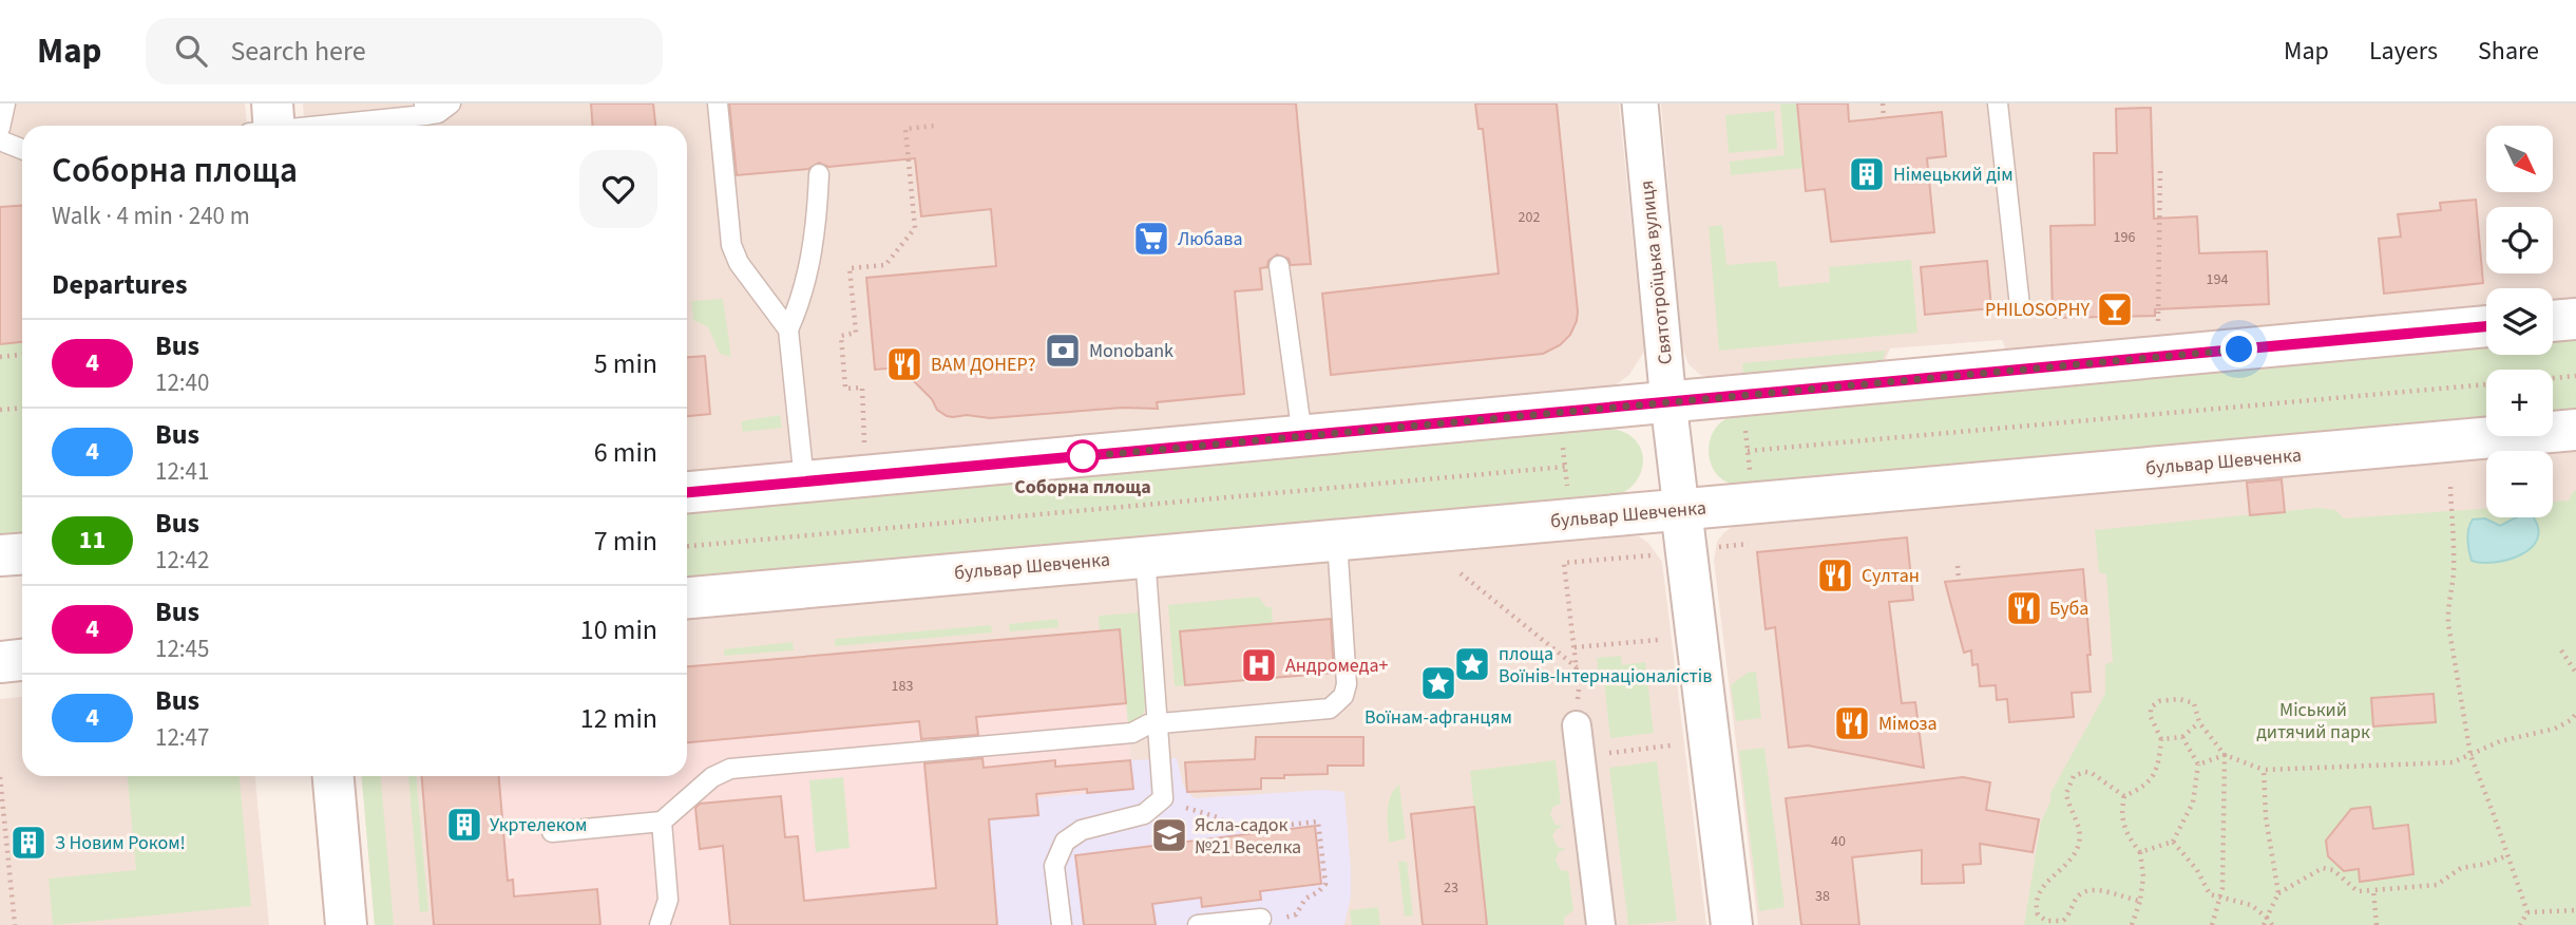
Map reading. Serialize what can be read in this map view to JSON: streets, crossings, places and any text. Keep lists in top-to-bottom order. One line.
{"streets":{"main road":["Святотроїцька вулиця","бульвар Шевченка"]},"crossings":[["Святотроїцька вулиця","бульвар Шевченка"]],"parks":["Міський дитячий парк"],"places":{"building":["Німецький дім","Укртелеком","З Новим Роком!"],"supermarket":["Любава"],"bar":["PHILOSOPHY"],"bank":["Monobank"],"restaurant":["ВАМ ДОНЕР?","Султан","Буба","Мімоза"],"other":["Соборна площа"],"place":["площа Воїнів-Інтернаціоналістів","Воїнам-афганцям"],"hospital":["Андромеда+"],"school or university":["Ясла-садок №21 Веселка"]},"lines":["bus line 4"],"house_numbers":["202","196","194","183","40","23","38"],"north":"bottom right","page":{"header":"Map","search":"Search here","nav":["Map","Layers","Share"],"map_buttons":["+","−"],"heading":[["Соборна площа","Walk · 4 min · 240 m"],"Departures"],"list":[{"mark":"4","name":"Bus","note":"12:40","value":"5 min"},{"mark":"4","name":"Bus","note":"12:41","value":"6 min"},{"mark":"11","name":"Bus","note":"12:42","value":"7 min"},{"mark":"4","name":"Bus","note":"12:45","value":"10 min"},{"mark":"4","name":"Bus","note":"12:47","value":"12 min"}]}}
